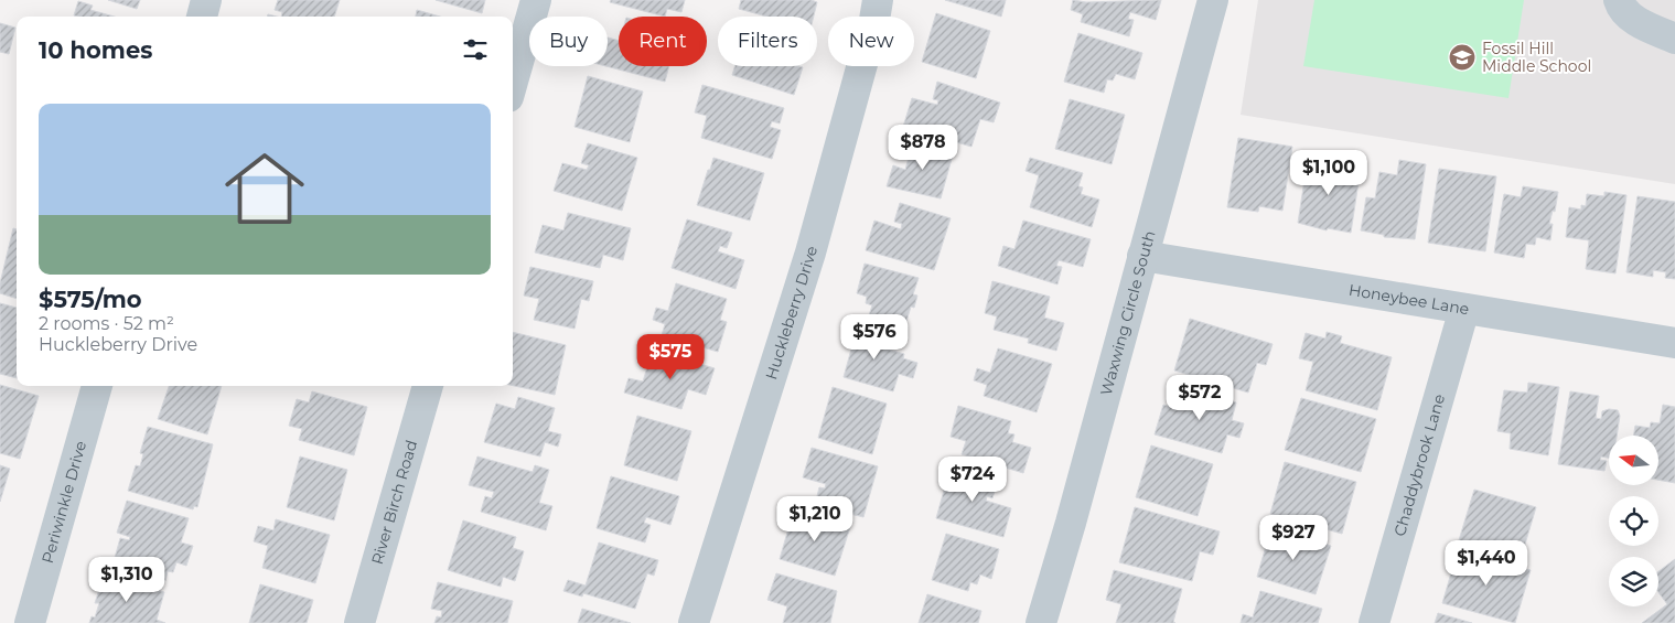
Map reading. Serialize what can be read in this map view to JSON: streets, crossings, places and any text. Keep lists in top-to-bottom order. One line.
{"streets":{"street":["Honeybee Lane","Waxwing Circle South","Huckleberry Drive","Chaddybrook Lane","Periwinkle Drive","River Birch Road"]},"crossings":[["Honeybee Lane","Waxwing Circle South"],["Honeybee Lane","Chaddybrook Lane"]],"places":{"school or university":["Fossil Hill Middle School"]},"north":"left","page":{"chip":["Buy","Rent","Filters","New"],"heading":"10 homes","list":[{"name":"$575/mo","note":"2 rooms · 52 m² · Huckleberry Drive"}],"price":["$878","$1,100","$576","$575","$572","$724","$1,210","$927","$1,440","$1,310"]}}
